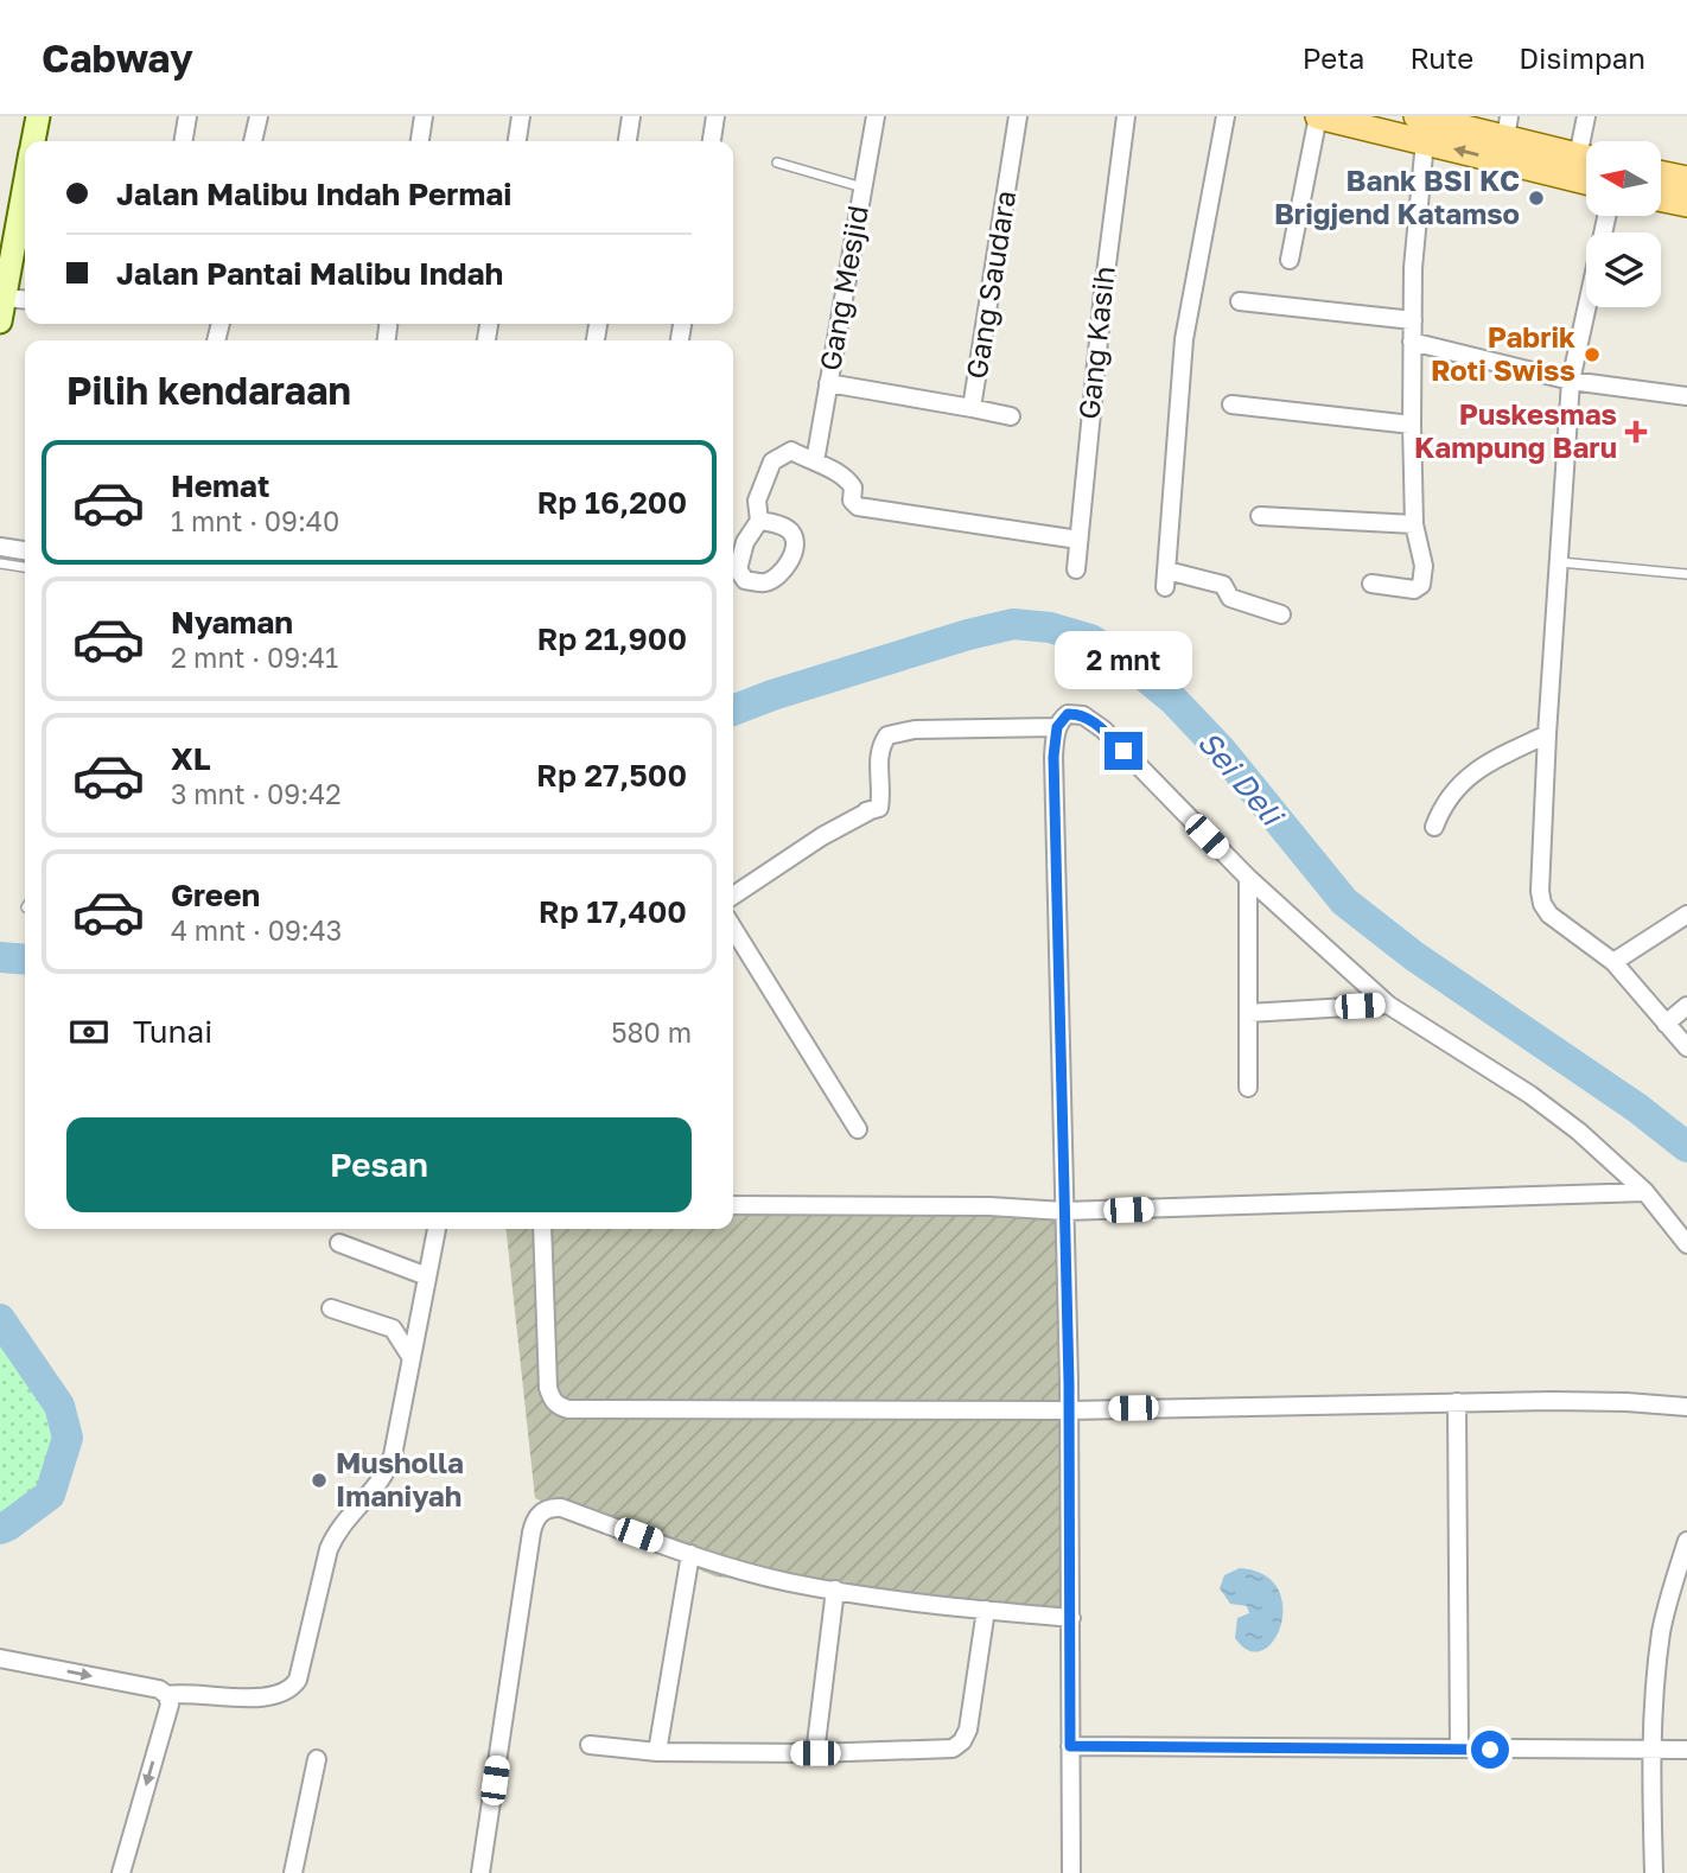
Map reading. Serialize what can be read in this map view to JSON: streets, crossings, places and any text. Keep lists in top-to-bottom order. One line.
{"streets":{"street":["Gang Saudara","Gang Mesjid","Gang Kasih"]},"crossings":[["Gang Saudara","Gang Mesjid"]],"water":["Sei Deli"],"places":{"other":["Bank BSI KC Brigjend Katamso","Pabrik Roti Swiss","Musholla Imaniyah"],"health":["Puskesmas Kampung Baru"]},"north":"left","page":{"header":"Cabway","nav":["Peta","Rute","Disimpan"],"banner":["Jalan Malibu Indah Permai","Jalan Pantai Malibu Indah"],"heading":"Pilih kendaraan","list":[{"name":"Hemat","note":"1 mnt · 09:40","value":"Rp 16,200"},{"name":"Nyaman","note":"2 mnt · 09:41","value":"Rp 21,900"},{"name":"XL","note":"3 mnt · 09:42","value":"Rp 27,500"},{"name":"Green","note":"4 mnt · 09:43","value":"Rp 17,400"}],"bubble":"2 mnt","pay":["Tunai","580 m"],"buttons":"Pesan"}}
